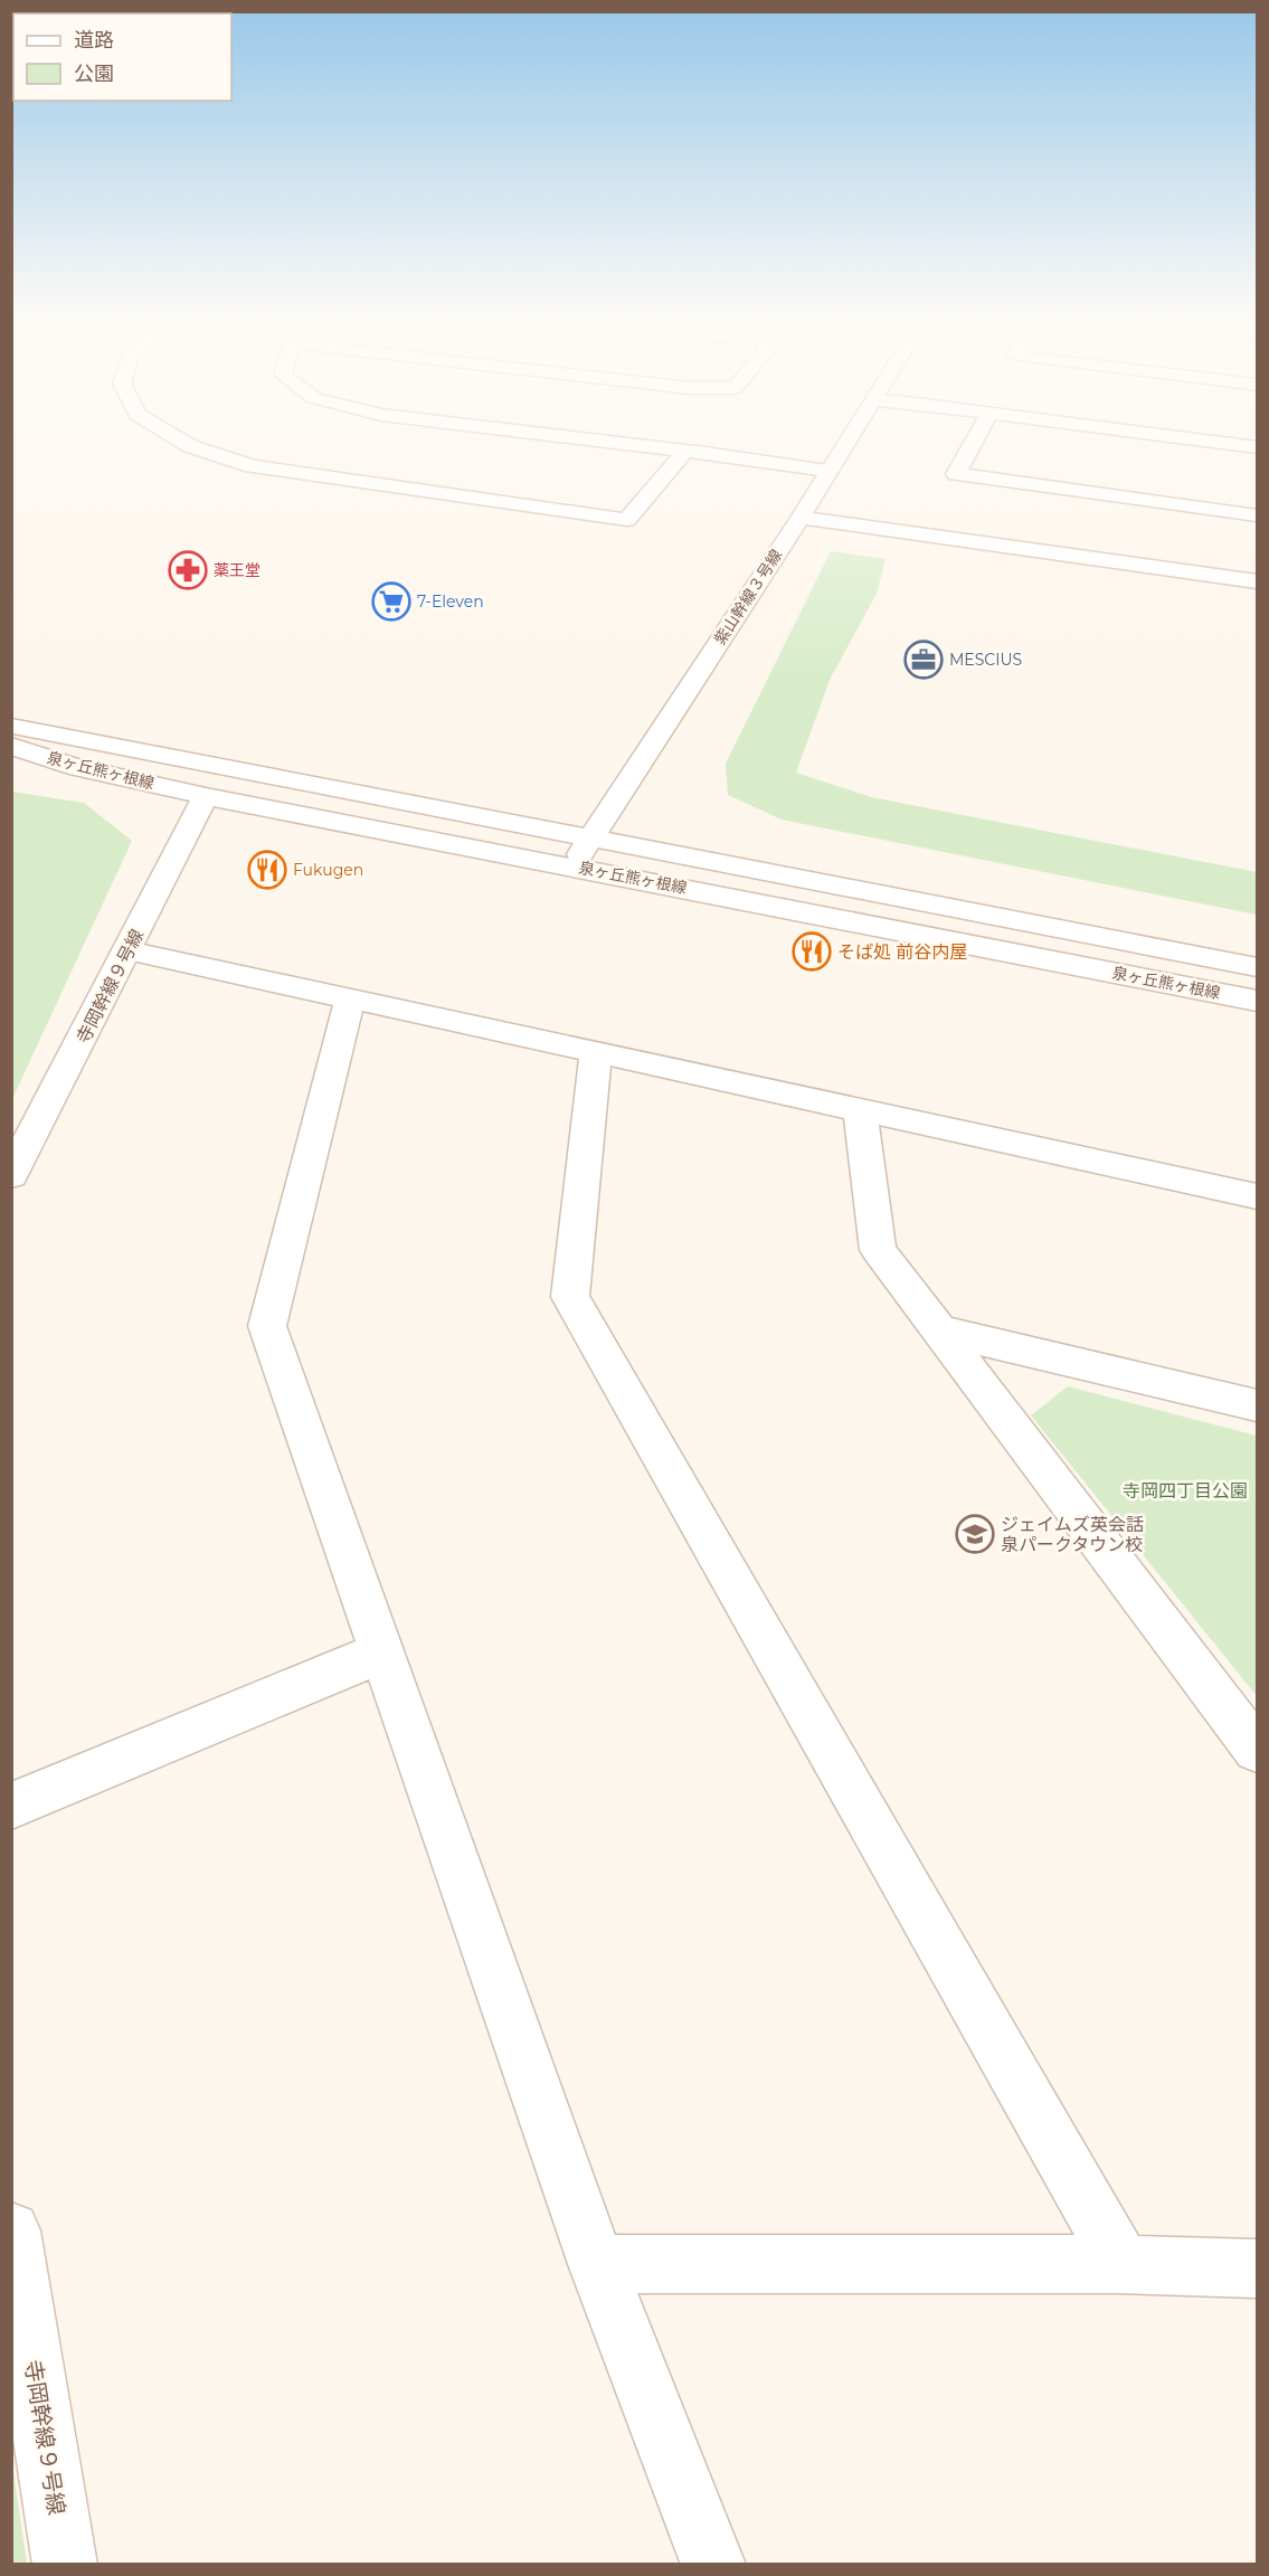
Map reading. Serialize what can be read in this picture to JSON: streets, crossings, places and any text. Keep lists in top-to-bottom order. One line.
{"streets":{"street":["紫山幹線３号線","泉ヶ丘熊ヶ根線","寺岡幹線９号線"]},"crossings":[["紫山幹線３号線","泉ヶ丘熊ヶ根線"],["泉ヶ丘熊ヶ根線","寺岡幹線９号線"]],"parks":["寺岡四丁目公園"],"places":{"pharmacy":["薬王堂"],"supermarket":["7-Eleven"],"office":["MESCIUS"],"restaurant":["Fukugen","そば処 前谷内屋"],"school or university":["ジェイムズ英会話 泉パークタウン校"]},"legend":["道路","公園"]}
